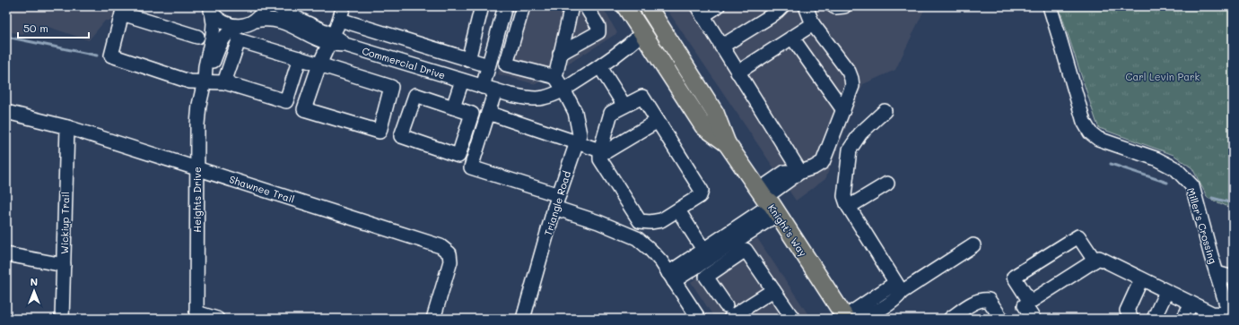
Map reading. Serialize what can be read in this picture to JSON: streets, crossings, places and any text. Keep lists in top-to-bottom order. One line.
{"streets":{"main road":["Knight's Way"],"street":["Commercial Drive","Shawnee Trail","Heights Drive","Triangle Road","Wickiup Trail","Miller's Crossing"]},"crossings":[["Commercial Drive","Triangle Road"],["Commercial Drive","Knight's Way"],["Shawnee Trail","Heights Drive"],["Shawnee Trail","Wickiup Trail"]],"parks":["Carl Levin Park"],"scale_bar":"50 m","north":"top"}
